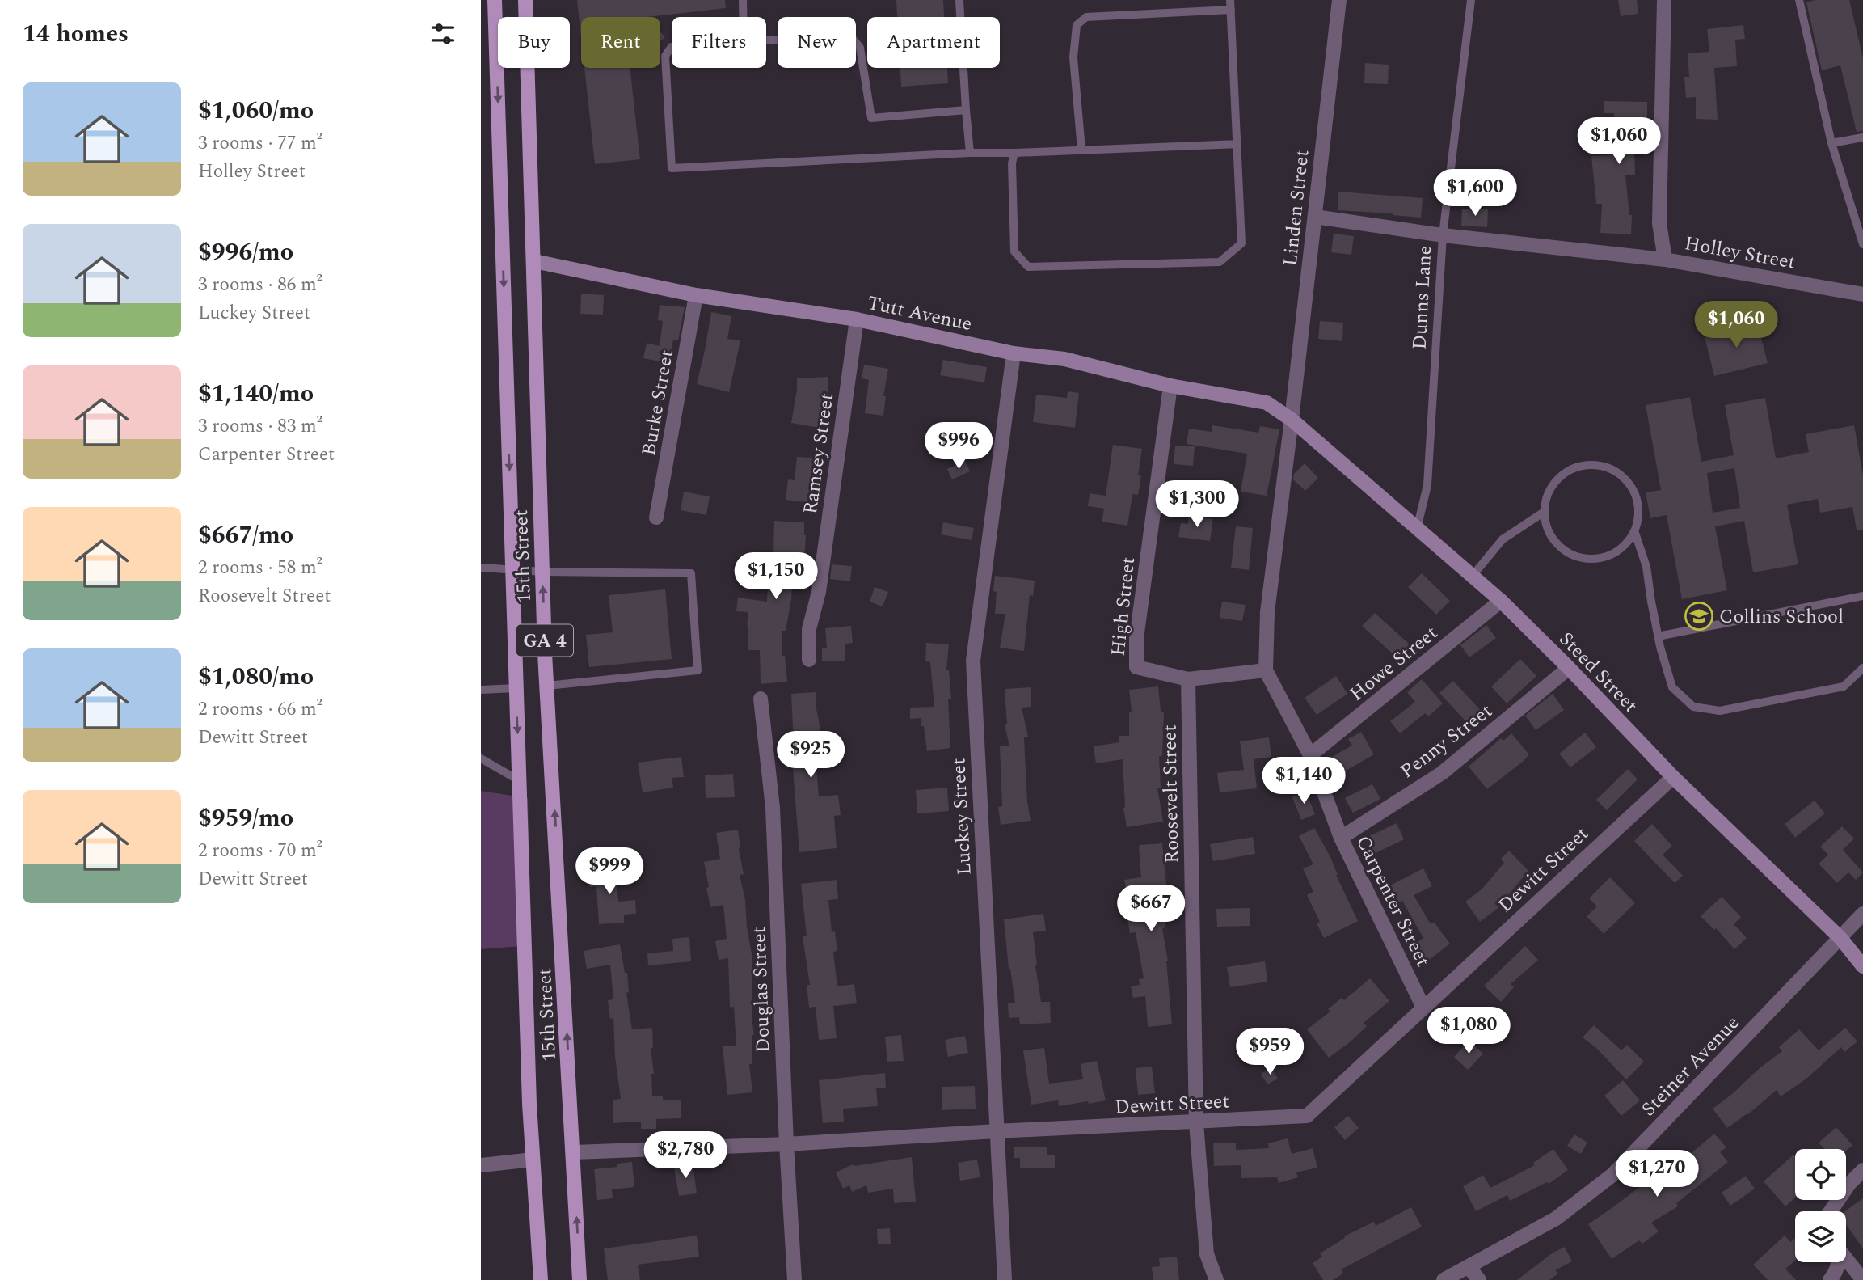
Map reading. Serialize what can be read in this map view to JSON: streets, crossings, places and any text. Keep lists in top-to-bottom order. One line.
{"streets":{"main road":["15th Street","GA 4"],"street":["Linden Street","Holley Street","Tutt Avenue","Burke Street","Ramsey Street","High Street","Howe Street","Steed Street","Penny Street","Roosevelt Street","Luckey Street","Dewitt Street","Carpenter Street","Douglas Street","Steiner Avenue"],"lane":["Dunns Lane"]},"crossings":[["Linden Street","Tutt Avenue"],["Linden Street","Steed Street"],["Linden Street","Carpenter Street"],["Dunns Lane","Steed Street"],["Tutt Avenue","Burke Street"],["Tutt Avenue","Ramsey Street"],["Tutt Avenue","15th Street"],["Tutt Avenue","High Street"],["Tutt Avenue","Steed Street"],["Tutt Avenue","Luckey Street"],["Tutt Avenue","Carpenter Street"],["15th Street","Dewitt Street"],["High Street","Roosevelt Street"],["High Street","Carpenter Street"],["Howe Street","Steed Street"],["Howe Street","Carpenter Street"],["Steed Street","Penny Street"],["Steed Street","Dewitt Street"],["Steed Street","Carpenter Street"],["Steed Street","Steiner Avenue"],["Penny Street","Carpenter Street"],["Roosevelt Street","Dewitt Street"],["Luckey Street","Dewitt Street"],["Dewitt Street","Carpenter Street"],["Dewitt Street","Douglas Street"]],"places":{"school or university":["Collins School"]},"page":{"heading":"14 homes","chip":["Buy","Rent","Filters","New","Apartment"],"list":[{"name":"$1,060/mo","note":"3 rooms · 77 m² · Holley Street"},{"name":"$996/mo","note":"3 rooms · 86 m² · Luckey Street"},{"name":"$1,140/mo","note":"3 rooms · 83 m² · Carpenter Street"},{"name":"$667/mo","note":"2 rooms · 58 m² · Roosevelt Street"},{"name":"$1,080/mo","note":"2 rooms · 66 m² · Dewitt Street"},{"name":"$959/mo","note":"2 rooms · 70 m² · Dewitt Street"}],"price":["$1,060","$1,600","$1,060","$996","$1,300","$1,150","$925","$1,140","$999","$667","$1,080","$959","$2,780","$1,270"]}}
